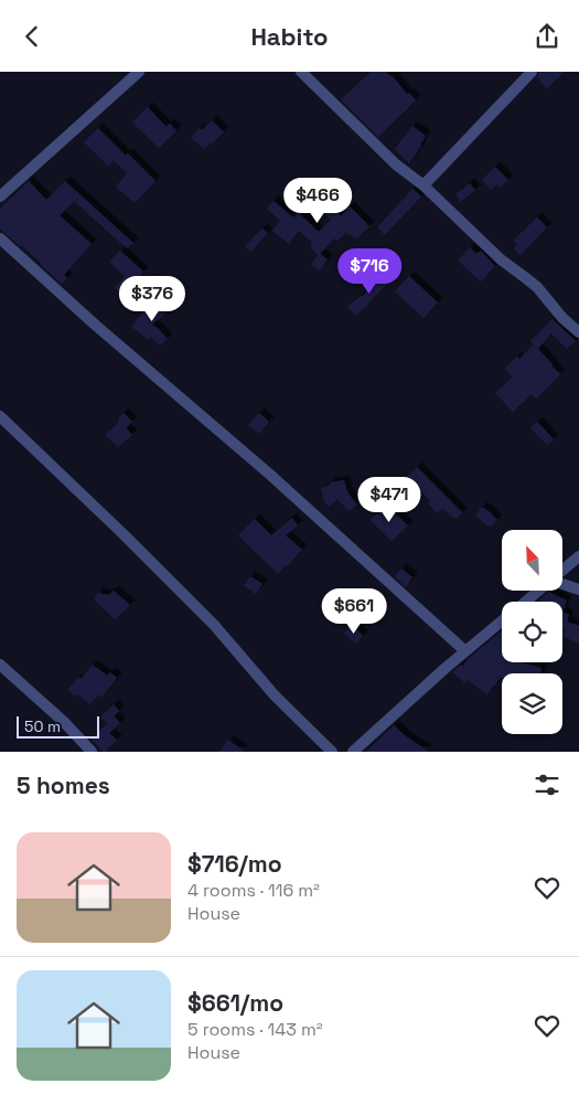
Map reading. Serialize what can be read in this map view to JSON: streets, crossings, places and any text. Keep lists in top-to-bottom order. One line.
{"scale_bar":"50 m","north":"top left","page":{"header":"Habito","price":["$466","$716","$376","$471","$661"],"scale":"50 m","heading":"5 homes","list":[{"name":"$716/mo","note":"4 rooms · 116 m² · House"},{"name":"$661/mo","note":"5 rooms · 143 m² · House"}]}}
